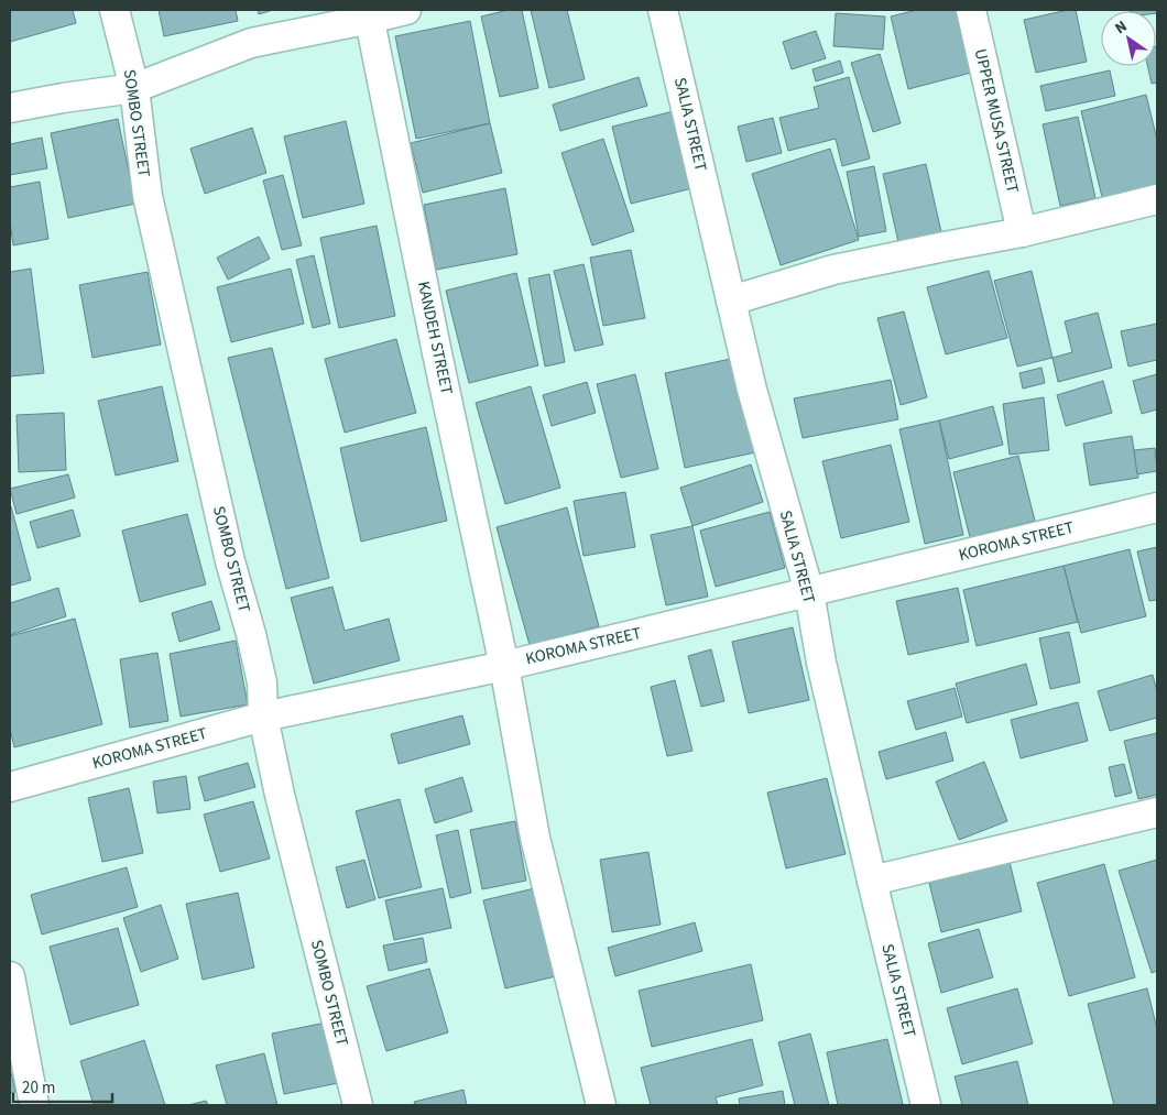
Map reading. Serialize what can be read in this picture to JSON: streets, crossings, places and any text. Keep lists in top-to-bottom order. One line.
{"streets":{"street":["UPPER MUSA STREET","SOMBO STREET","SALIA STREET","KANDEH STREET","KOROMA STREET"]},"crossings":[["SOMBO STREET","KOROMA STREET"],["SALIA STREET","KOROMA STREET"],["KANDEH STREET","KOROMA STREET"]],"scale_bar":"20 m","north":"top left"}
